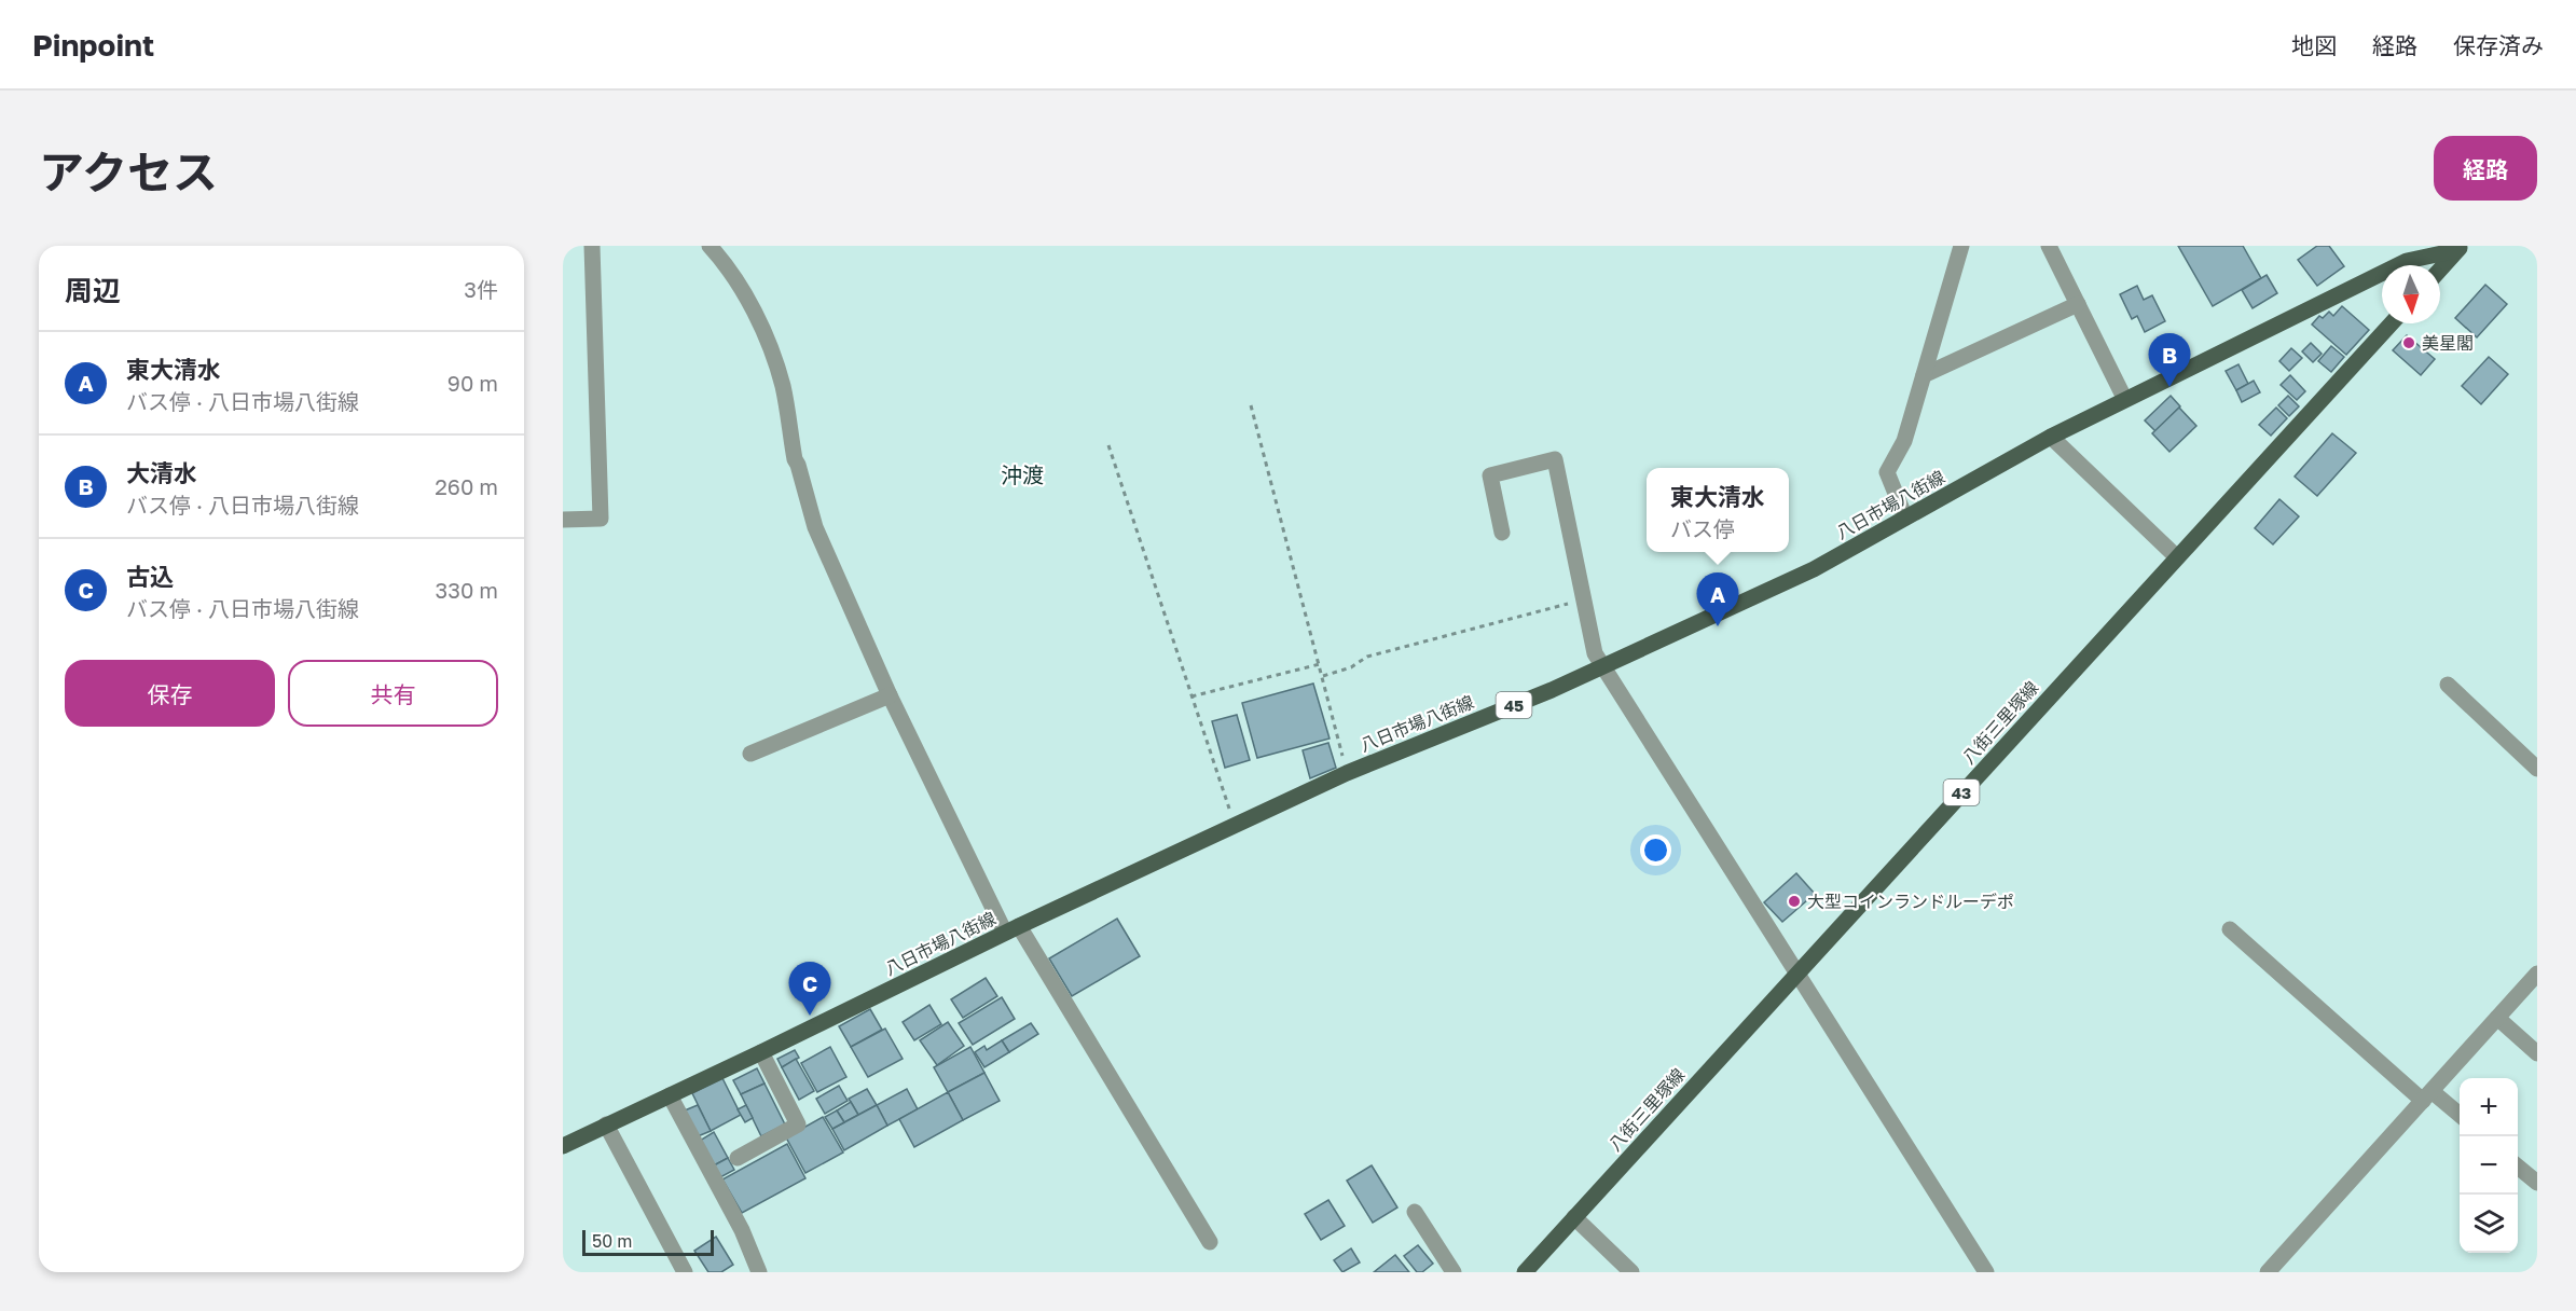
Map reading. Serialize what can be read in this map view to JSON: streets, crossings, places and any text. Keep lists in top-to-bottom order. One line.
{"streets":{"main road":["八日市場八街線","45","八街三里塚線","43"]},"districts":["沖渡"],"places":["美星閣","大型コインランドルーデポ"],"scale_bar":"50 m","north":"bottom","page":{"header":"Pinpoint","nav":["地図","経路","保存済み"],"title":"アクセス","buttons":["経路",["保存","共有"]],"heading":["周辺","3件"],"list":[{"mark":"A","name":"東大清水","note":"バス停 · 八日市場八街線","value":"90 m"},{"mark":"B","name":"大清水","note":"バス停 · 八日市場八街線","value":"260 m"},{"mark":"C","name":"古込","note":"バス停 · 八日市場八街線","value":"330 m"}],"pins":["B","A","C"],"popup":["東大清水","バス停"],"map_buttons":["+","−"],"scale":"50 m"}}
